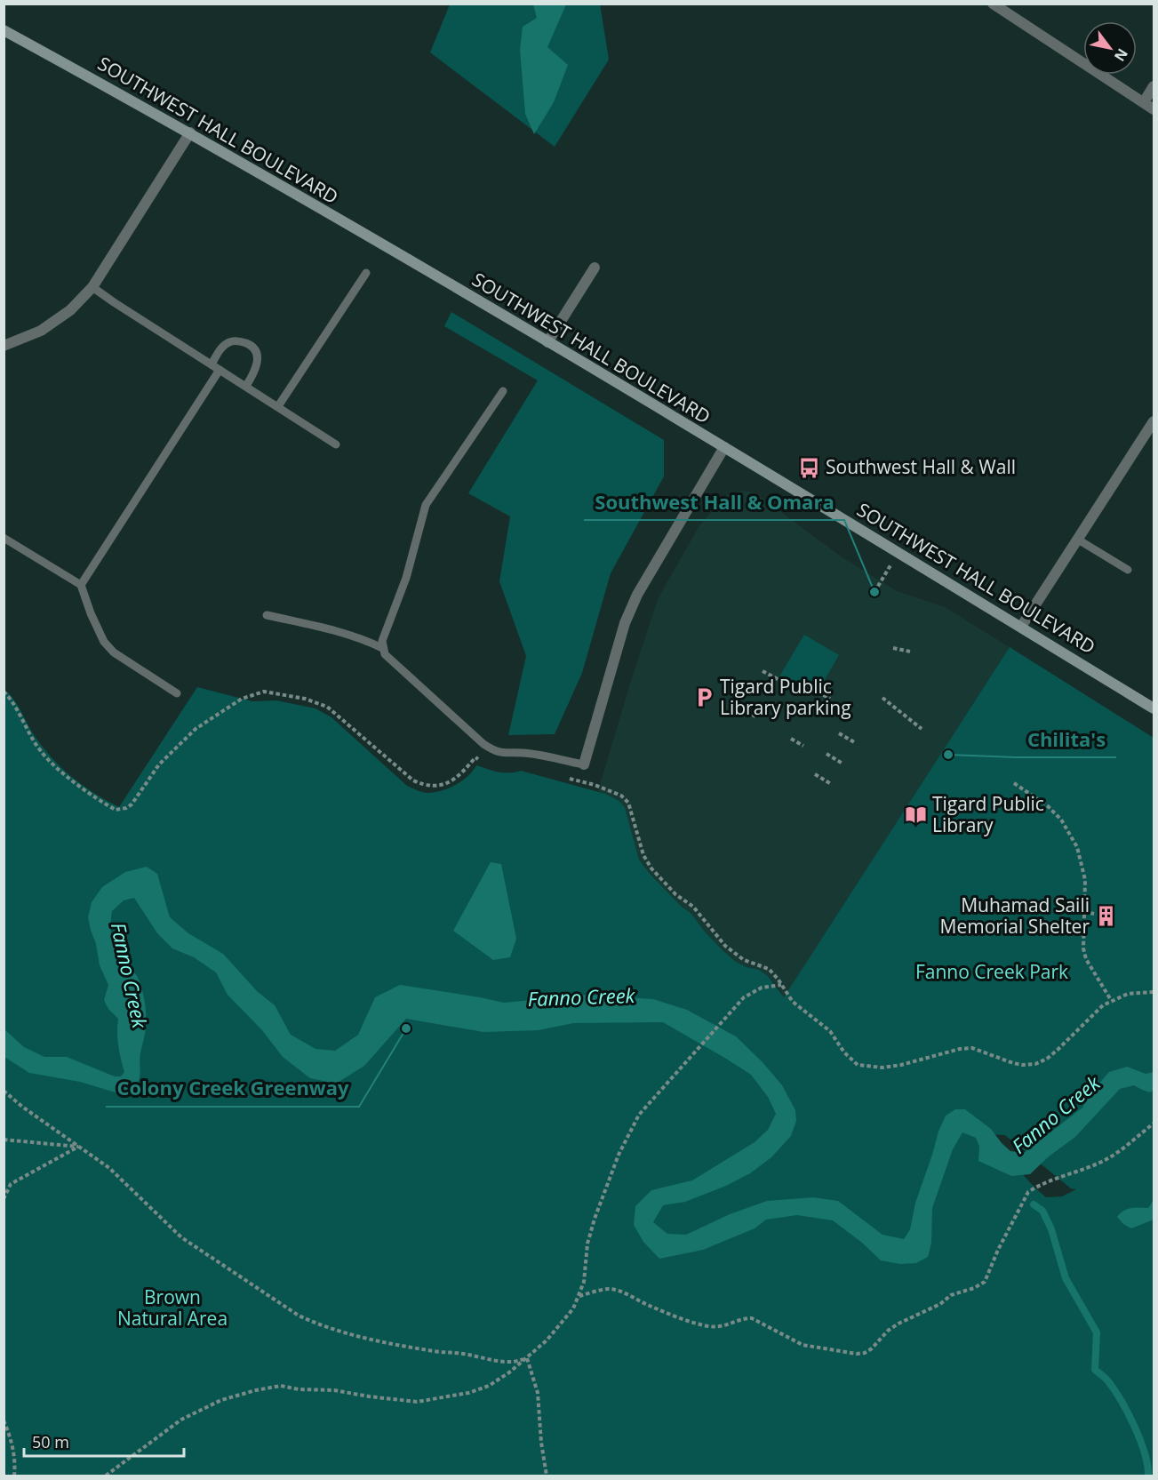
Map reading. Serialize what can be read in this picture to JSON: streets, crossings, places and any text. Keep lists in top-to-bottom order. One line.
{"streets":{"main road":["SOUTHWEST HALL BOULEVARD"]},"water":["Fanno Creek"],"parks":["Fanno Creek Park","Brown Natural Area"],"places":{"bus stop":["Southwest Hall & Wall"],"other":["Southwest Hall & Omara","Chilita's","Colony Creek Greenway"],"parking":["Tigard Public Library parking"],"library":["Tigard Public Library"],"building":["Muhamad Saili Memorial Shelter"]},"scale_bar":"50 m","north":"bottom right"}
